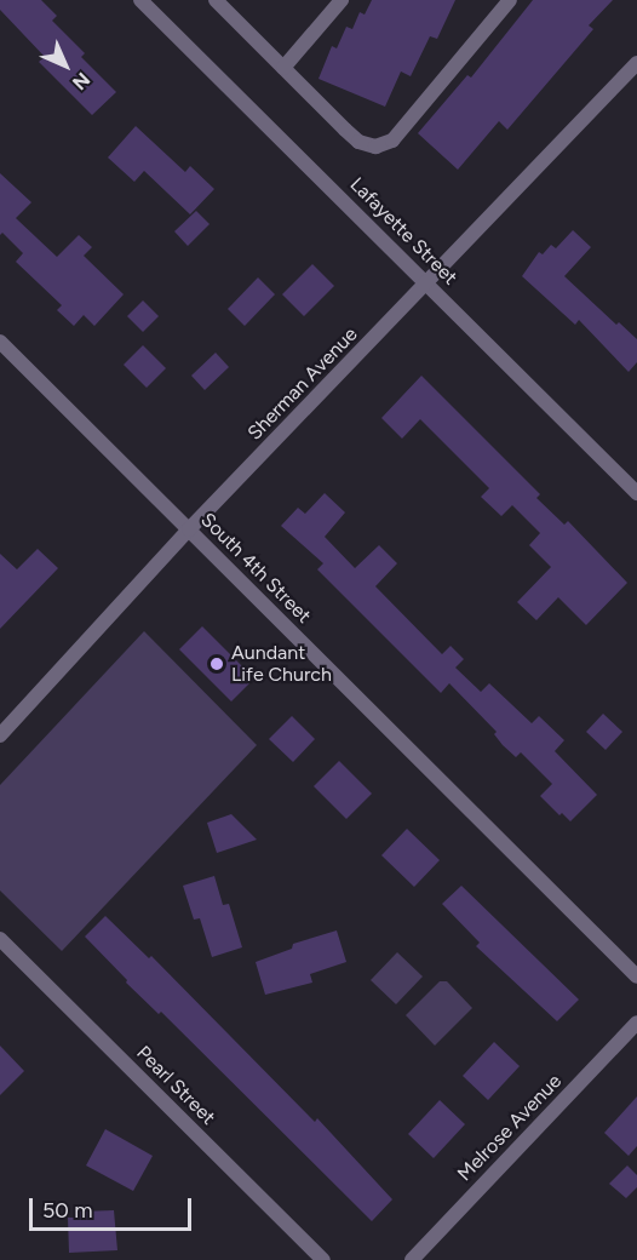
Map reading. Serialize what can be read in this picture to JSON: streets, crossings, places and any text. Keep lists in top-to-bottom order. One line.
{"streets":{"street":["Lafayette Street","Sherman Avenue","South 4th Street","Pearl Street","Melrose Avenue"]},"crossings":[["Lafayette Street","Sherman Avenue"],["Sherman Avenue","South 4th Street"]],"places":["Aundant Life Church"],"scale_bar":"50 m","north":"bottom right"}
